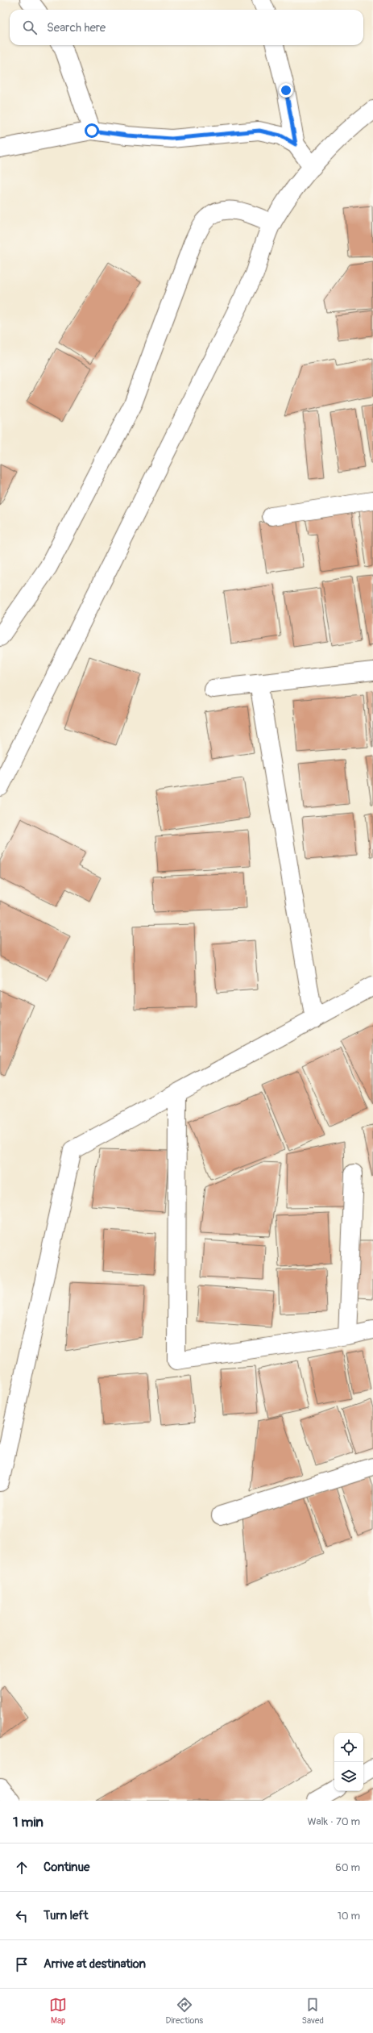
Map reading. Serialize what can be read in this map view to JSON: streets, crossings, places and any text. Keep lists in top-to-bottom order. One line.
{"page":{"search":"Search here","heading":["1 min","Walk · 70 m"],"list":[["Continue","60 m"],["Turn left","10 m"],"Arrive at destination"],"nav":["Map","Directions","Saved"]}}
